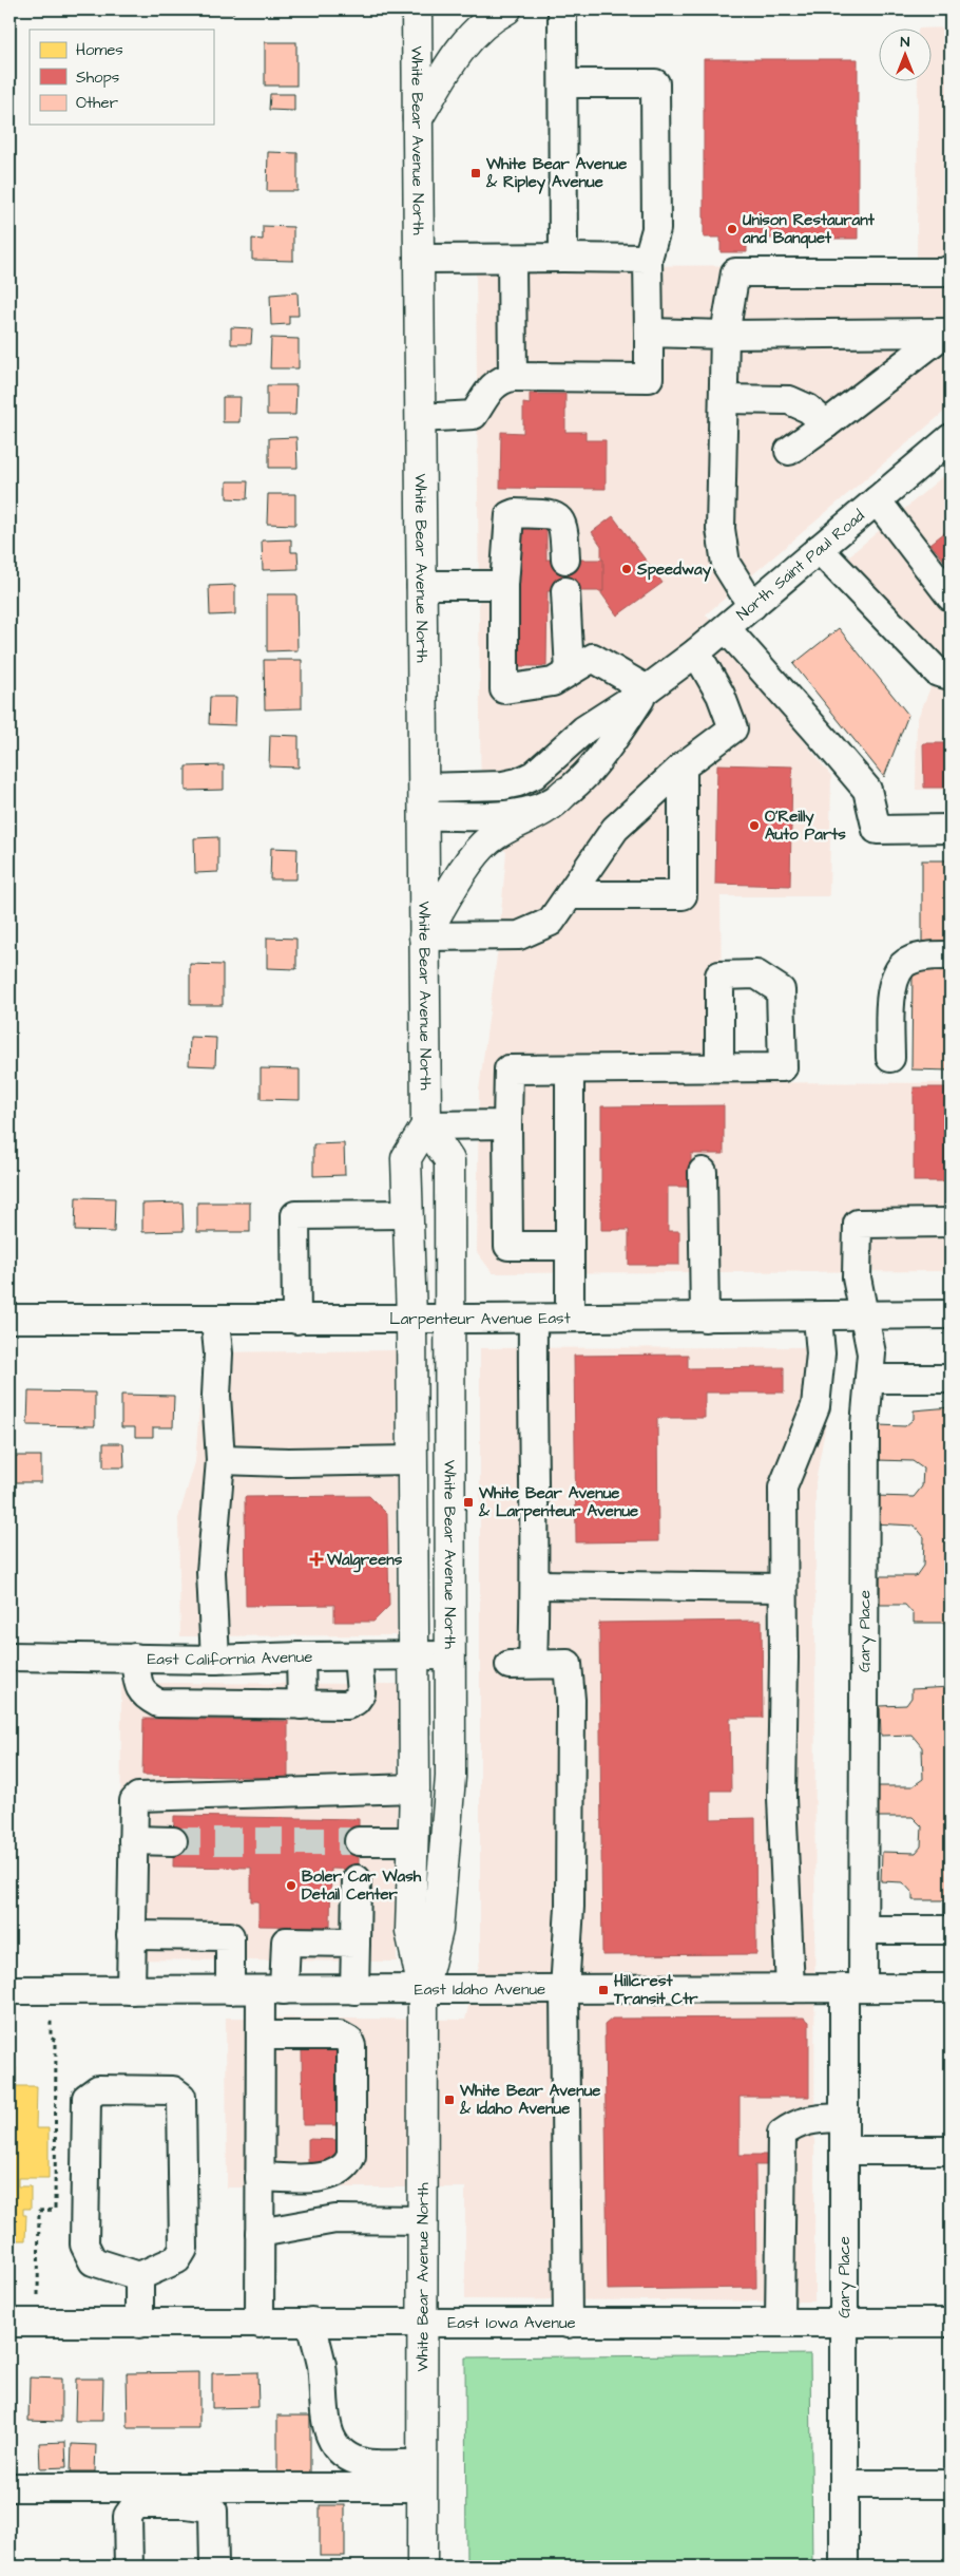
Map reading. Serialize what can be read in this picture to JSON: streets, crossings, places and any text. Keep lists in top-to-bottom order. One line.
{"streets":{"main road":["White Bear Avenue North"],"street":["North Saint Paul Road","Larpenteur Avenue East","Gary Place","East California Avenue","East Idaho Avenue","East Iowa Avenue"]},"crossings":[["White Bear Avenue North","North Saint Paul Road"],["White Bear Avenue North","Larpenteur Avenue East"],["White Bear Avenue North","East California Avenue"],["White Bear Avenue North","East Idaho Avenue"],["White Bear Avenue North","East Iowa Avenue"],["Larpenteur Avenue East","Gary Place"],["Gary Place","East Idaho Avenue"],["Gary Place","East Iowa Avenue"]],"places":{"transit":["White Bear Avenue & Ripley Avenue","White Bear Avenue & Larpenteur Avenue","Hillcrest Transit Ctr","White Bear Avenue & Idaho Avenue"],"other":["Unison Restaurant and Banquet","Speedway","O'Reilly Auto Parts","Boler Car Wash Detail Center"],"health":["Walgreens"]},"legend":["Homes","Shops","Other"],"north":"top"}
